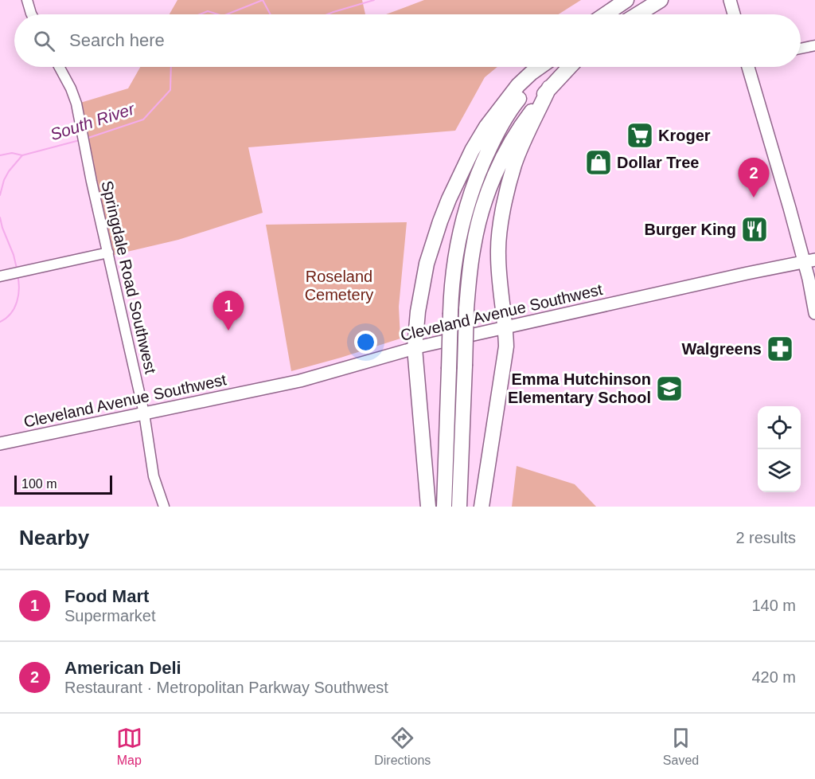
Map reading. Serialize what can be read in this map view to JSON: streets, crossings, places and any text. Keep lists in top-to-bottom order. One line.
{"streets":{"main road":["Cleveland Avenue Southwest"],"street":["Springdale Road Southwest"]},"crossings":[["Springdale Road Southwest","Cleveland Avenue Southwest"]],"water":["South River"],"parks":["Roseland Cemetery"],"places":{"supermarket":["Kroger"],"shop":["Dollar Tree"],"restaurant":["Burger King"],"pharmacy":["Walgreens"],"school or university":["Emma Hutchinson Elementary School"]},"scale_bar":"100 m","page":{"search":"Search here","pins":["2","1"],"scale":"100 m","heading":["Nearby","2 results"],"list":[{"mark":"1","name":"Food Mart","note":"Supermarket","value":"140 m"},{"mark":"2","name":"American Deli","note":"Restaurant · Metropolitan Parkway Southwest","value":"420 m"}],"nav":["Map","Directions","Saved"]}}
